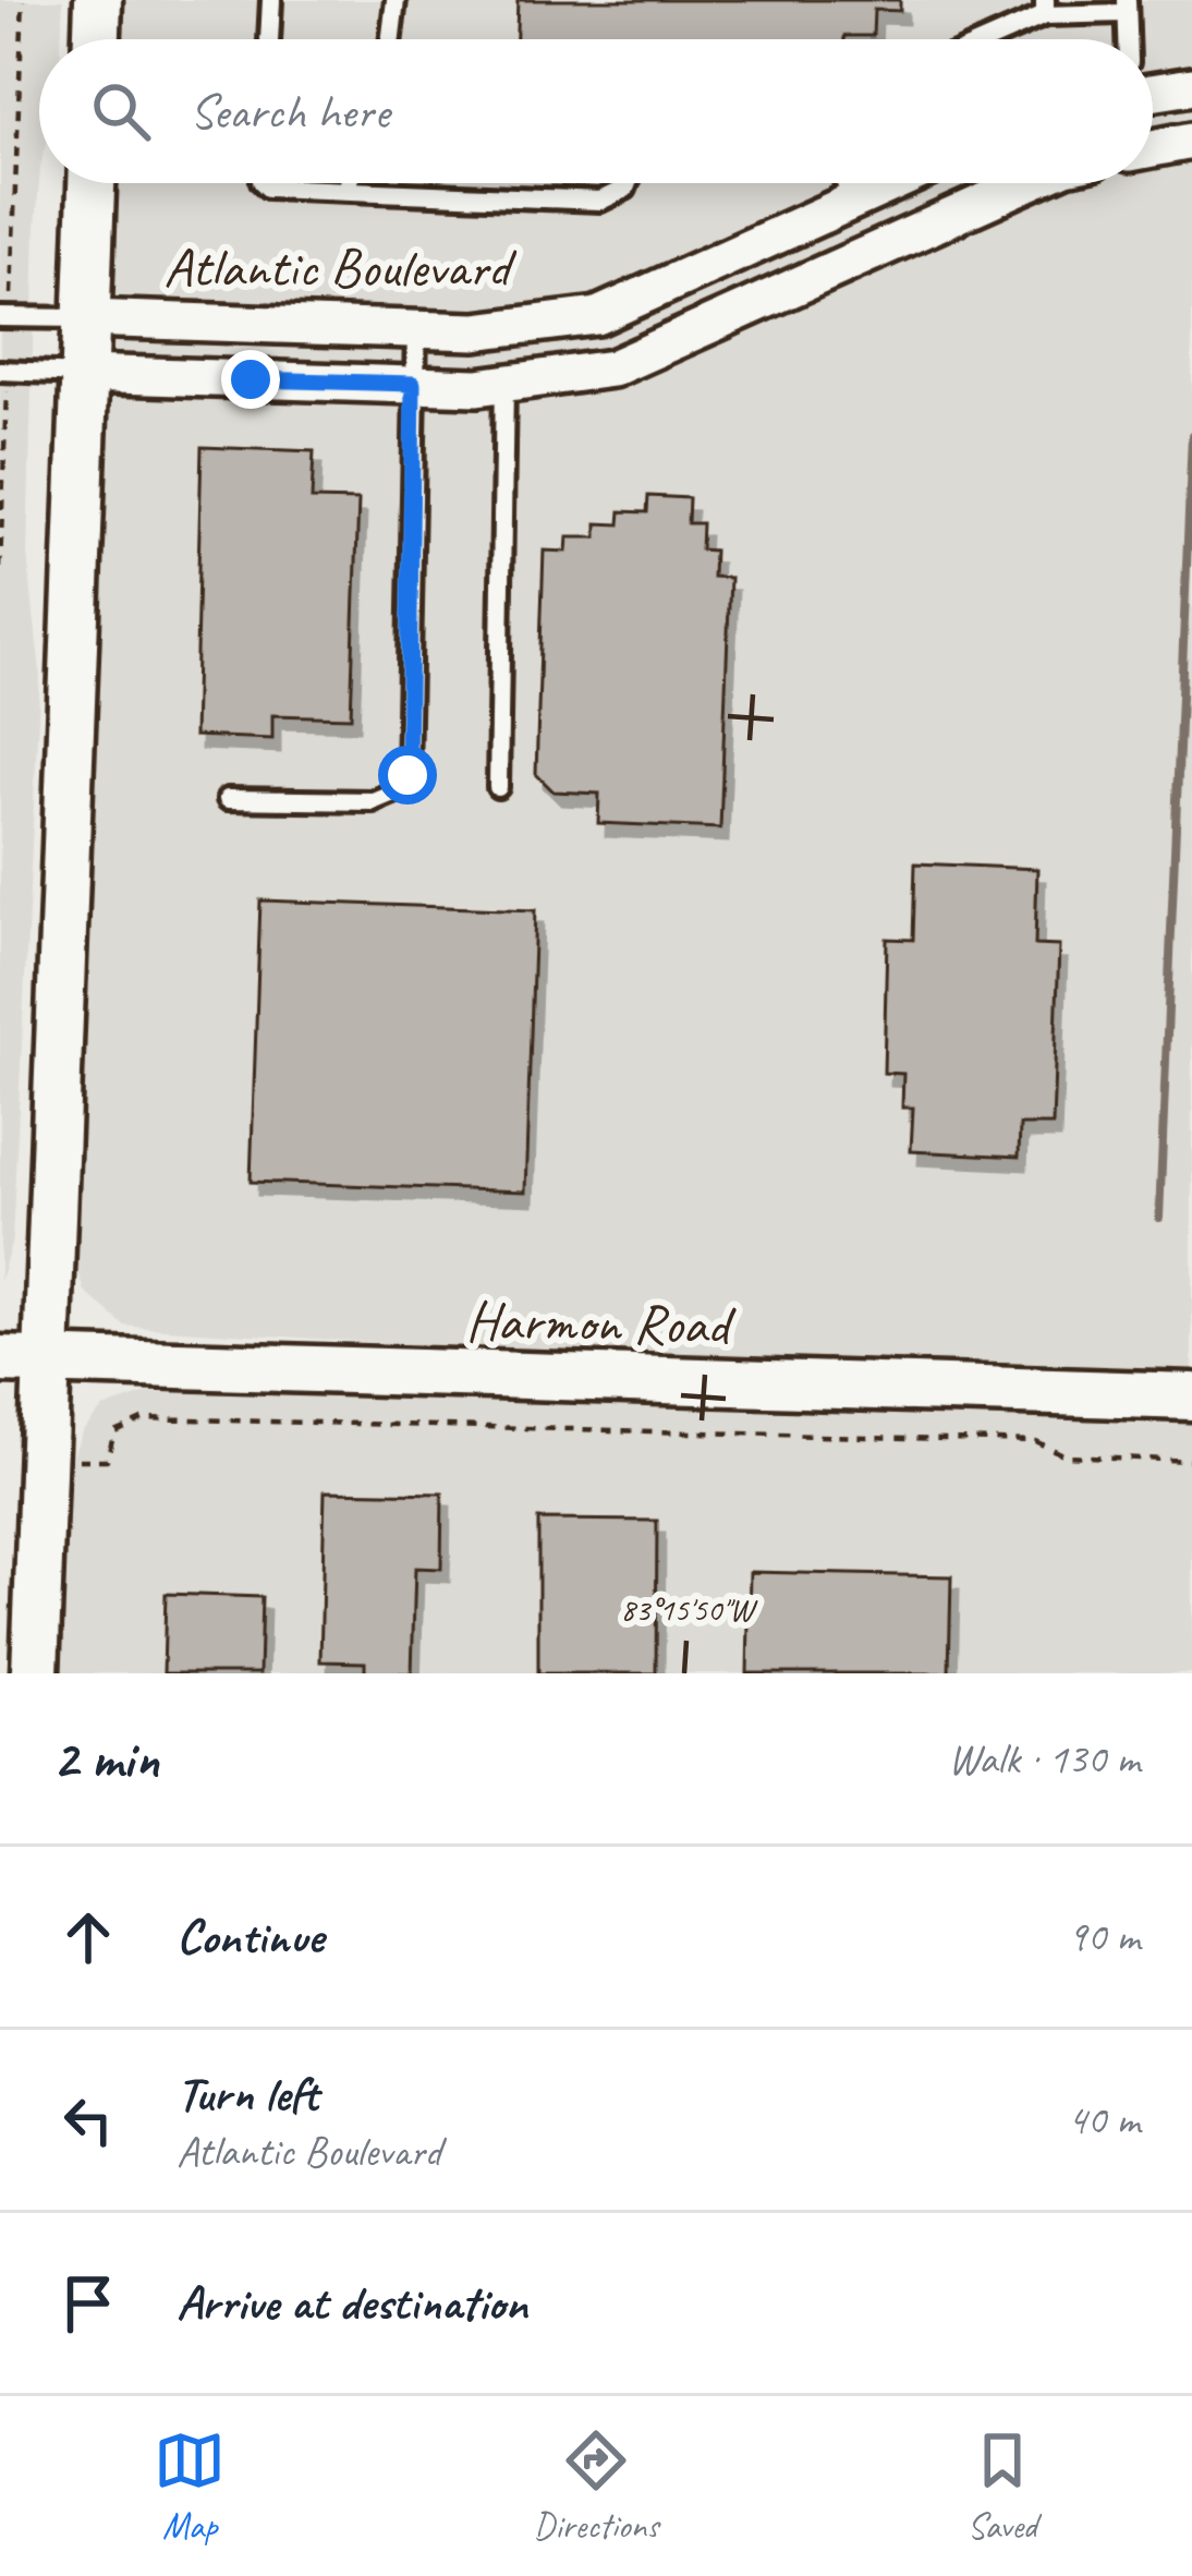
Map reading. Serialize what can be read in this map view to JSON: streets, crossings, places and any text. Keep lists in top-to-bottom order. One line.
{"streets":{"street":["Atlantic Boulevard","Harmon Road"]},"page":{"search":"Search here","heading":["2 min","Walk · 130 m"],"list":[["Continue","90 m"],["Turn left","Atlantic Boulevard","40 m"],"Arrive at destination"],"nav":["Map","Directions","Saved"]},"coordinates":["83°15'50\"W"]}
